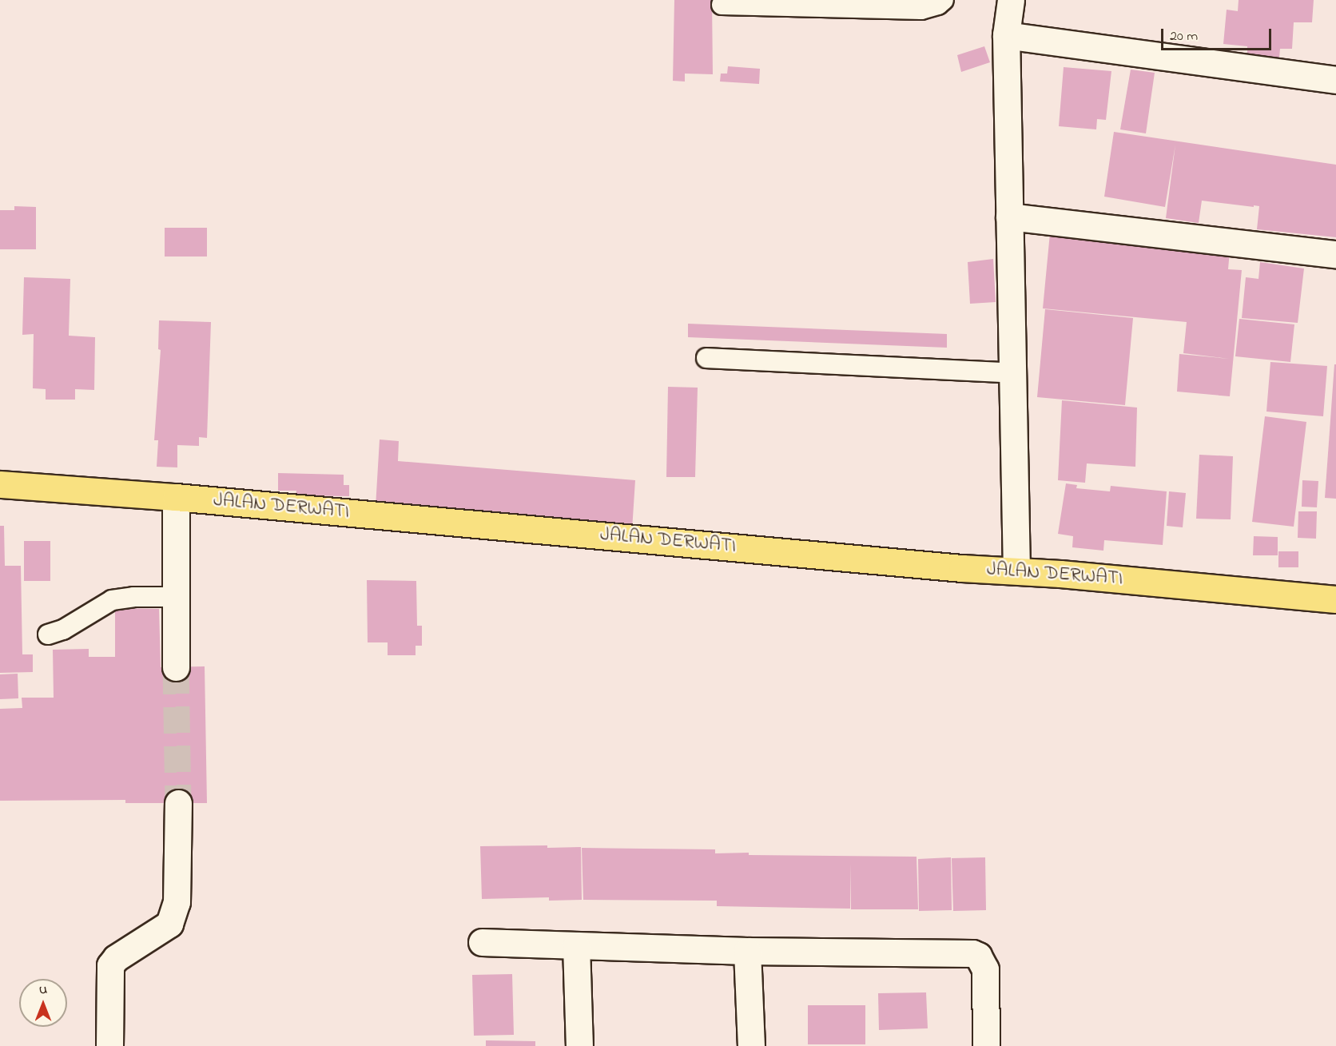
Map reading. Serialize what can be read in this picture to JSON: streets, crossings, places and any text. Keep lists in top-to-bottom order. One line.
{"streets":{"main road":["JALAN DERWATI"]},"scale_bar":"20 m","north":"top"}
